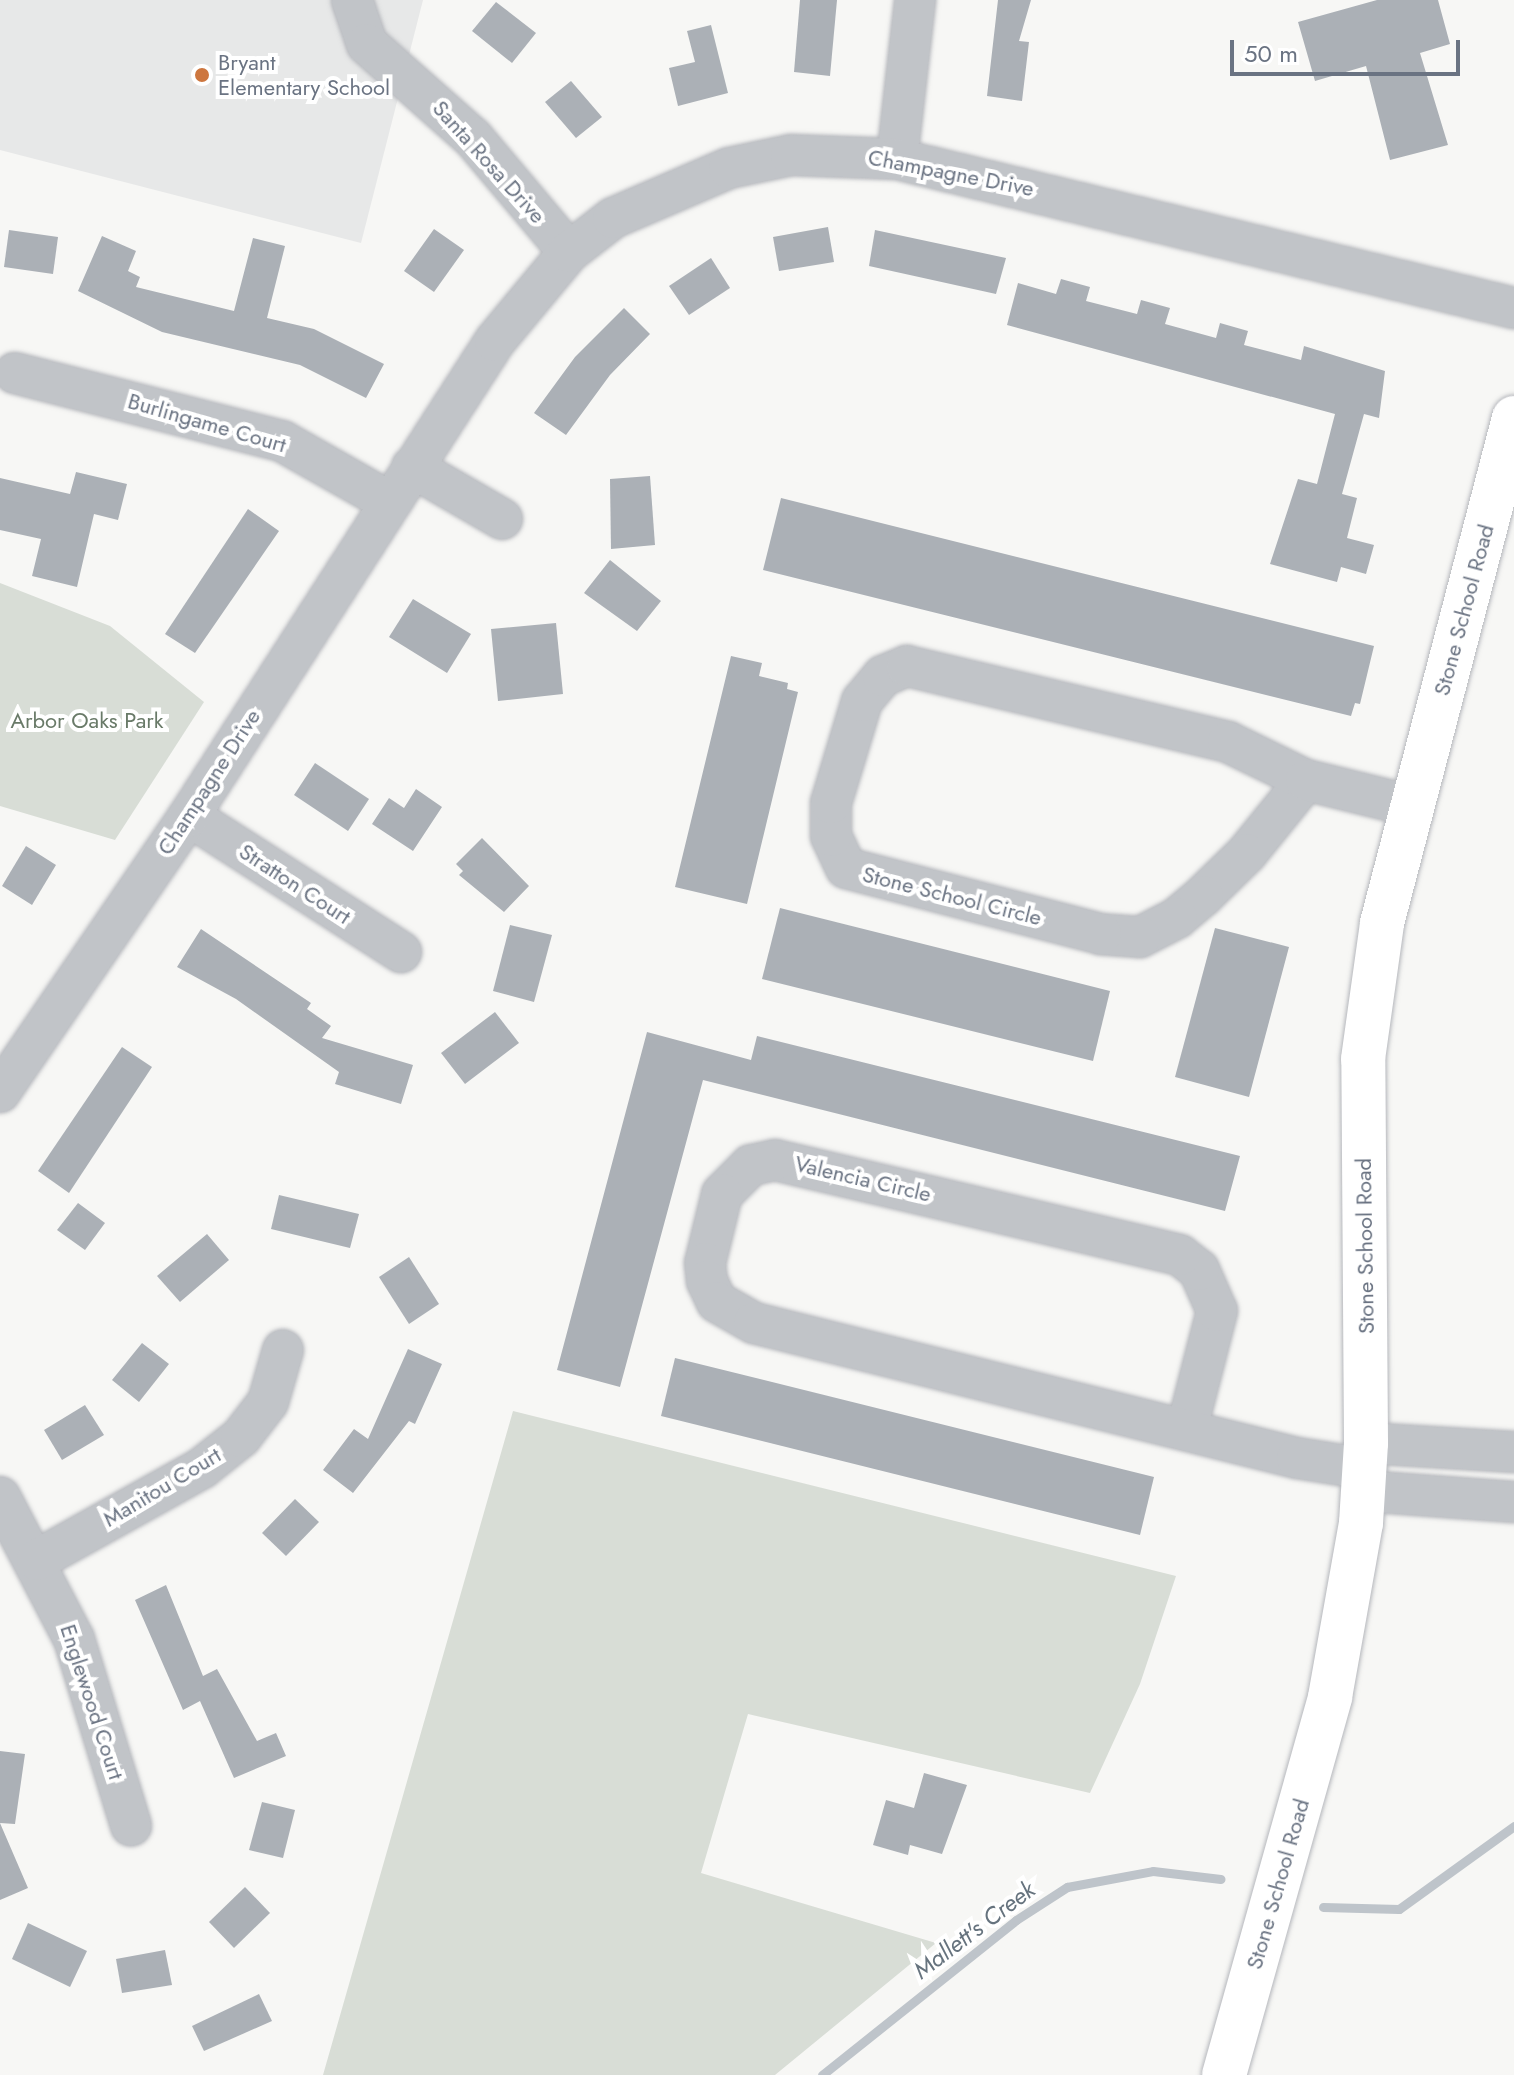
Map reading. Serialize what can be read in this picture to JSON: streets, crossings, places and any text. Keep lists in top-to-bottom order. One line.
{"streets":{"main road":["Stone School Road"],"street":["Santa Rosa Drive","Champagne Drive","Burlingame Court","Stratton Court","Stone School Circle","Valencia Circle","Manitou Court","Englewood Court"]},"crossings":[["Santa Rosa Drive","Champagne Drive"],["Champagne Drive","Burlingame Court"],["Champagne Drive","Stratton Court"],["Stone School Road","Stone School Circle"],["Stone School Road","Valencia Circle"],["Manitou Court","Englewood Court"]],"water":["Mallett's Creek"],"parks":["Arbor Oaks Park"],"places":["Bryant Elementary School"],"scale_bar":"50 m"}
